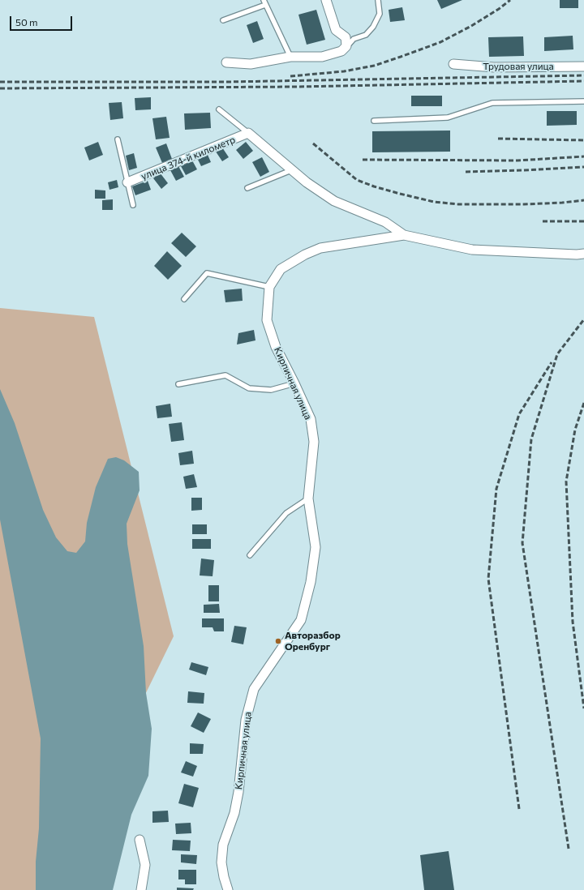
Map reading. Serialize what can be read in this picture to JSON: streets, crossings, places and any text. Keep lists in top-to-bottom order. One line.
{"streets":{"street":["Трудовая улица","улица 374-й километр","Кирпичная улица"]},"places":["Авторазбор Оренбург"],"scale_bar":"50 m"}
